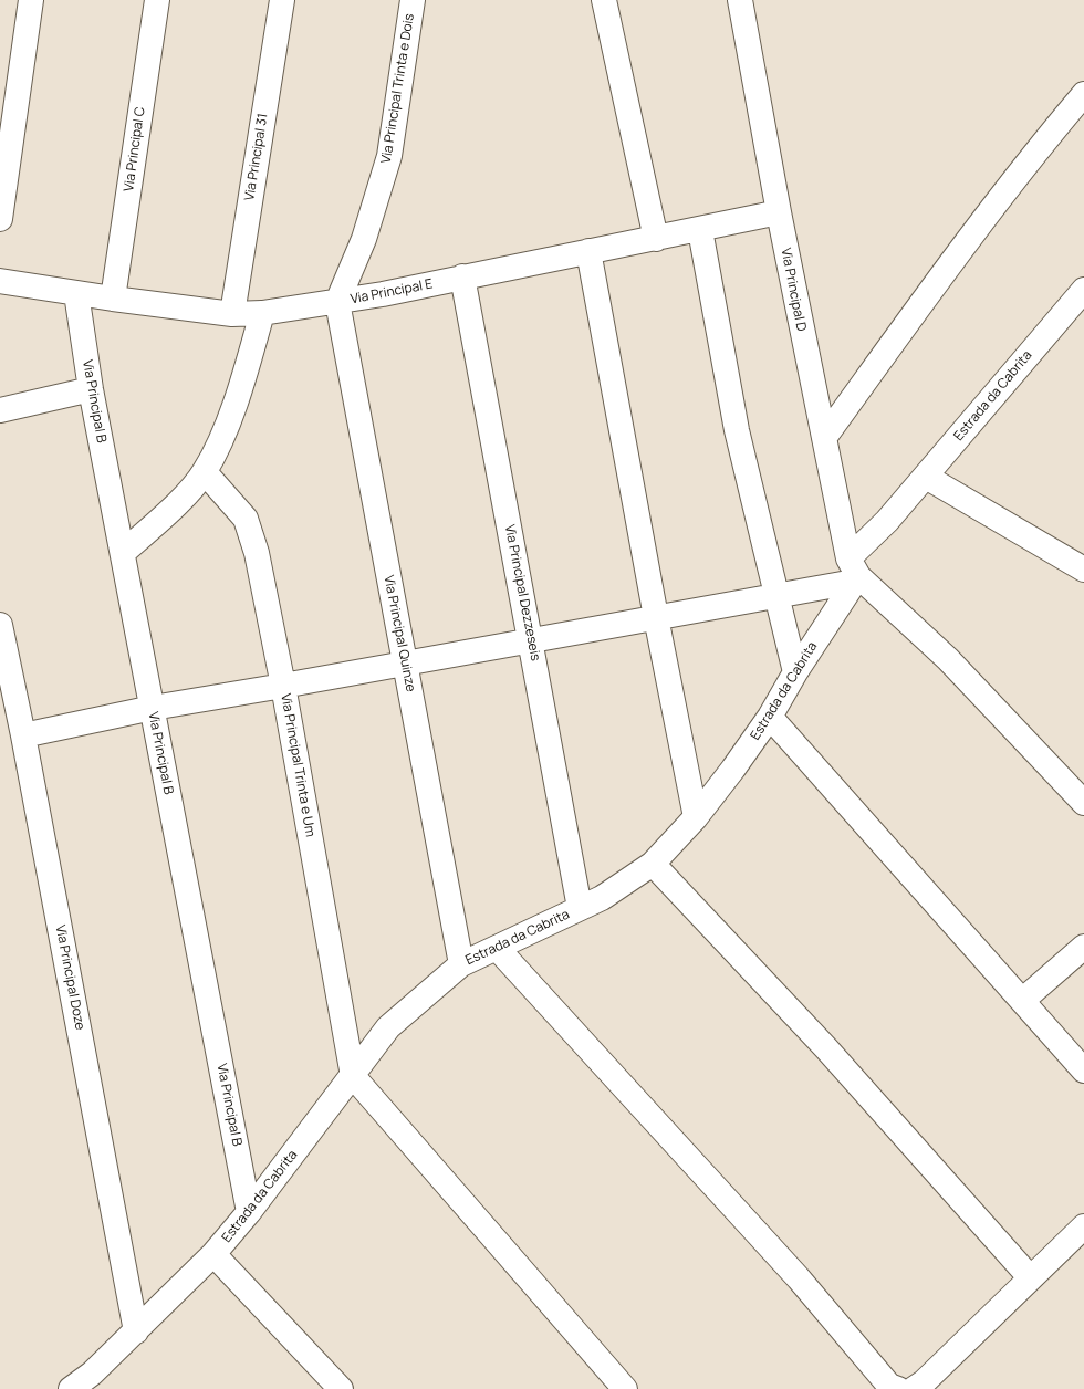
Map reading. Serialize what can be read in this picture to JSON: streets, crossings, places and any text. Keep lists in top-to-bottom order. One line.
{"streets":{"street":["Via Principal Trinta e Dois","Via Principal C","Via Principal 31","Via Principal D","Via Principal E","Estrada da Cabrita","Via Principal B","Via Principal Dezzeseis","Via Principal Quinze","Via Principal Trinta e Um","Via Principal Doze"]},"crossings":[["Via Principal Trinta e Dois","Via Principal E"],["Via Principal Trinta e Dois","Via Principal Quinze"],["Via Principal C","Via Principal E"],["Via Principal 31","Via Principal E"],["Via Principal D","Via Principal E"],["Via Principal D","Estrada da Cabrita"],["Via Principal E","Via Principal B"],["Via Principal E","Via Principal Dezzeseis"],["Via Principal E","Via Principal Quinze"],["Estrada da Cabrita","Via Principal B"],["Estrada da Cabrita","Via Principal Dezzeseis"],["Estrada da Cabrita","Via Principal Quinze"],["Estrada da Cabrita","Via Principal Trinta e Um"],["Estrada da Cabrita","Via Principal Doze"]]}
